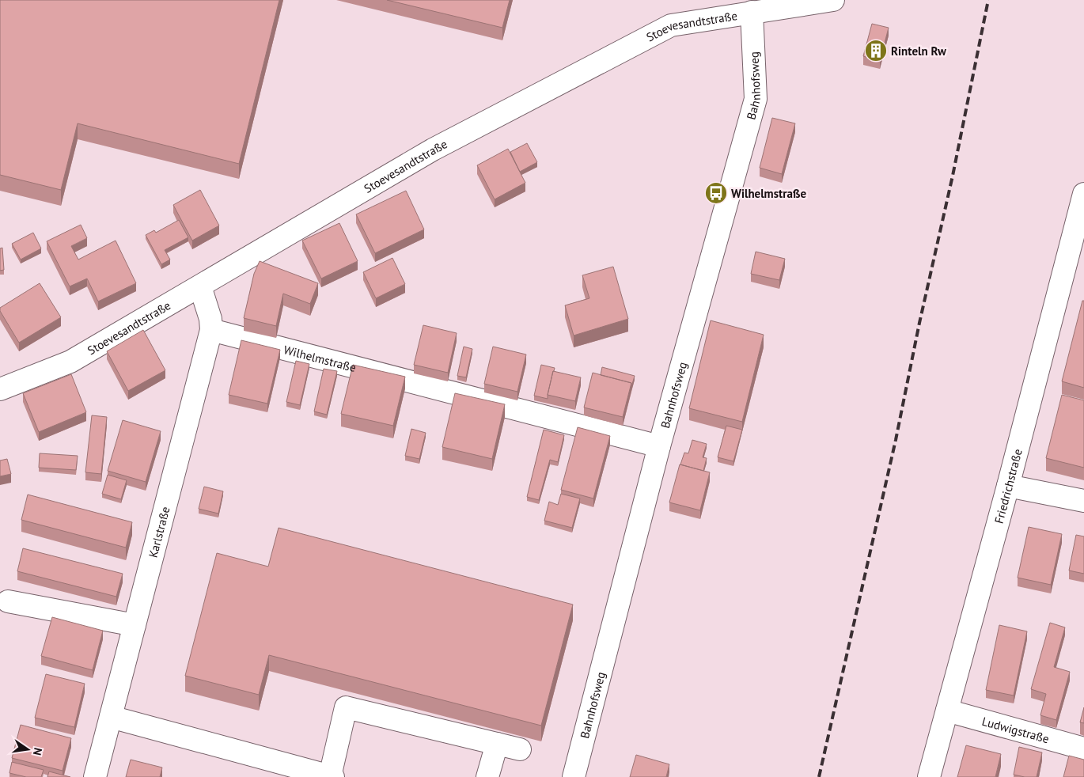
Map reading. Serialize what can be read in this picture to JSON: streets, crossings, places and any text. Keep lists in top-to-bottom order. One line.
{"streets":{"street":["Stoevesandtstraße","Bahnhofsweg","Wilhelmstraße","Friedrichstraße","Karlstraße","Ludwigstraße"]},"crossings":[["Stoevesandtstraße","Bahnhofsweg"],["Stoevesandtstraße","Karlstraße"],["Bahnhofsweg","Wilhelmstraße"],["Wilhelmstraße","Karlstraße"],["Friedrichstraße","Ludwigstraße"]],"places":{"building":["Rinteln Rw"],"bus stop":["Wilhelmstraße"]},"north":"right"}
